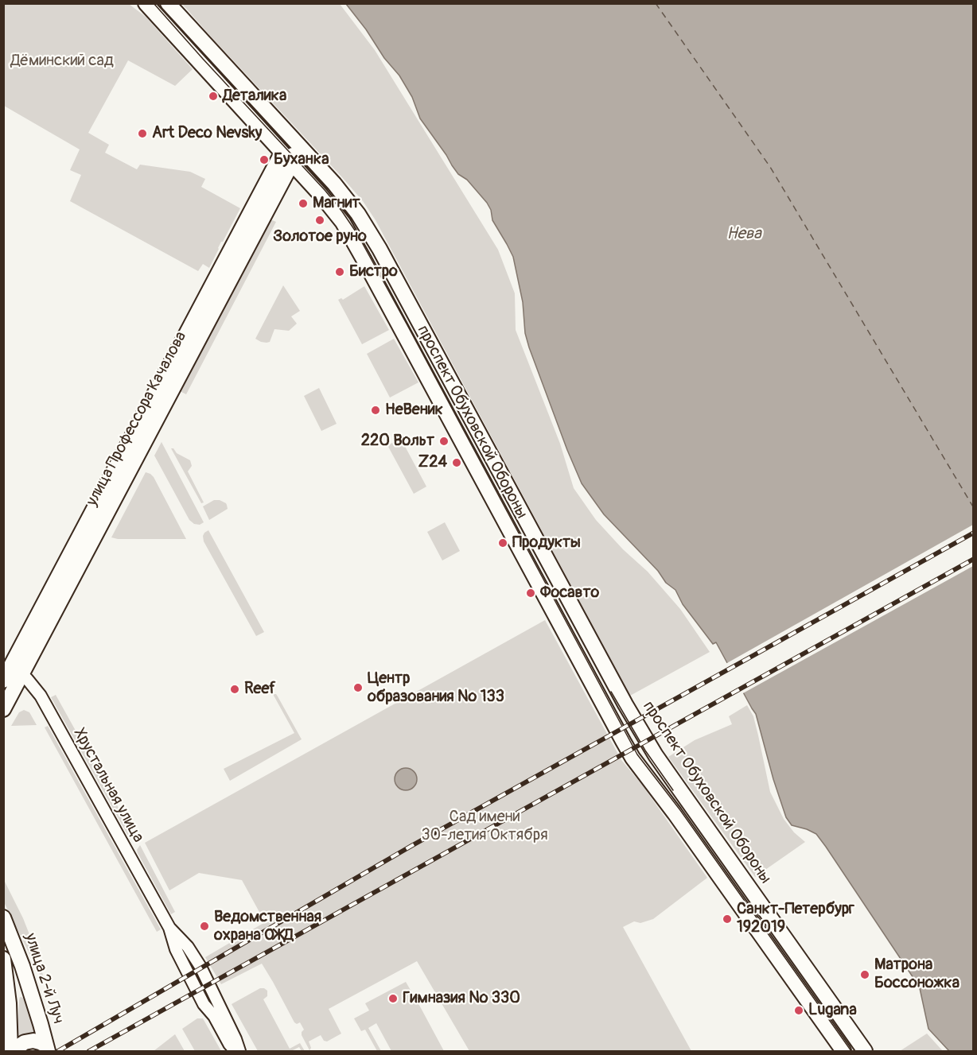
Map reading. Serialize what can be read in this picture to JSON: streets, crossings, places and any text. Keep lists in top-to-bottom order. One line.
{"streets":{"main road":["улица Профессора Качалова","проспект Обуховской Обороны","улица 2-й Луч"],"street":["Хрустальная улица"]},"crossings":[["улица Профессора Качалова","проспект Обуховской Обороны"],["улица Профессора Качалова","Хрустальная улица"]],"water":["Нева"],"parks":["Дёминский сад","Сад имени 30-летия Октября"],"places":["Деталика","Art Deco Nevsky","Буханка","Магнит","Золотое руно","Бистро","НеВеник","220 Вольт","Z24","Продукты","Фосавто","Центр образования № 133","Reef","Санкт-Петербург 192019","Ведомственная охрана ОЖД","Матрона Боссоножка","Гимназия № 330","Lugana"]}
